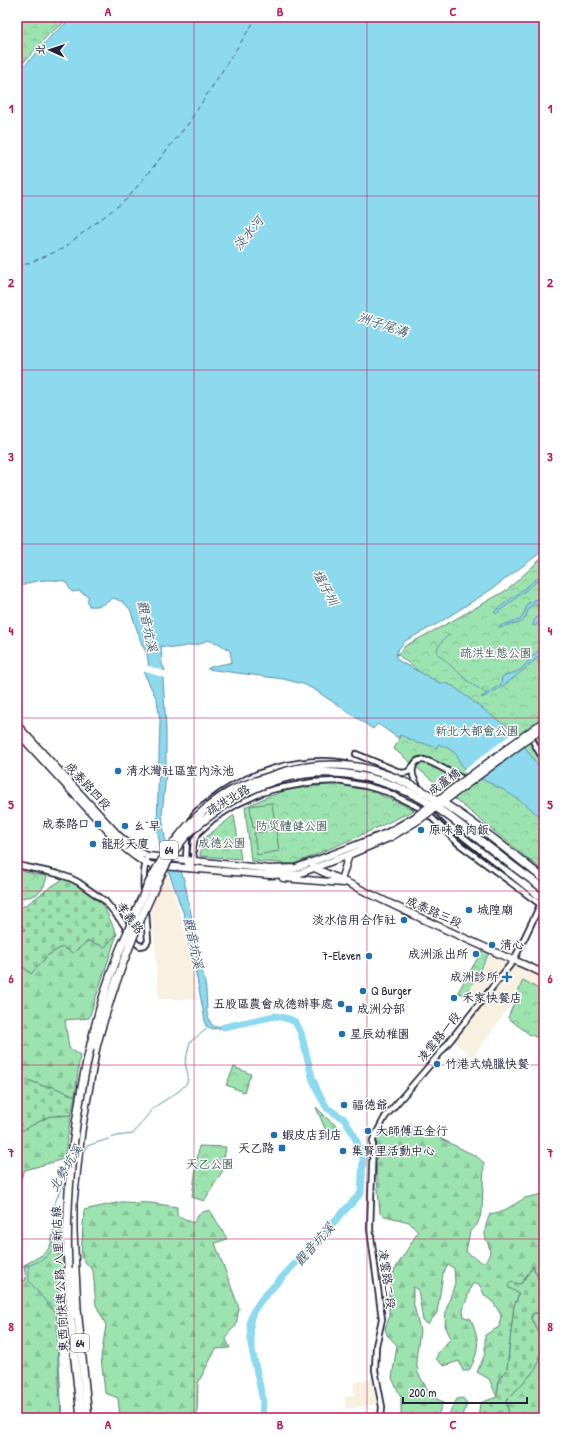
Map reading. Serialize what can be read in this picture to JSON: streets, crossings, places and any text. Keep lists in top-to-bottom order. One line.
{"streets":{"highway":["64","東西向快速公路 八里新店線"],"main road":["成蘆橋","成泰路四段","成泰路三段"],"street":["疏洪北路","孝義路","凌雲路一段","凌雲路二段"]},"crossings":[["成泰路四段","孝義路"],["疏洪北路","凌雲路一段"],["成泰路三段","凌雲路一段"],["凌雲路一段","凌雲路二段"]],"water":["淡水河","洲子尾溝","塭仔圳","觀音坑溪","北勢坑溪"],"parks":["疏洪生態公園","新北大都會公園","防災體健公園","成德公園","天乙公園"],"places":{"other":["清水灣社區室內泳池","ㄠˇ早","原味魯肉飯","龍形天廈","城隍廟","淡水信用合作社","清心","成洲派出所","7-Eleven","Q Burger","禾家快餐店","五股區農會成德辦事處","星辰幼稚園","竹港式燒臘快餐","福德爺","大師傅五金行","蝦皮店到店","集賢里活動中心"],"transit":["成泰路口","成洲分部","天乙路"],"health":["成洲診所"]},"scale_bar":"200 m","north":"left","grid":{"columns":["A","B","C"],"rows":["1","2","3","4","5","6","7","8"]}}
